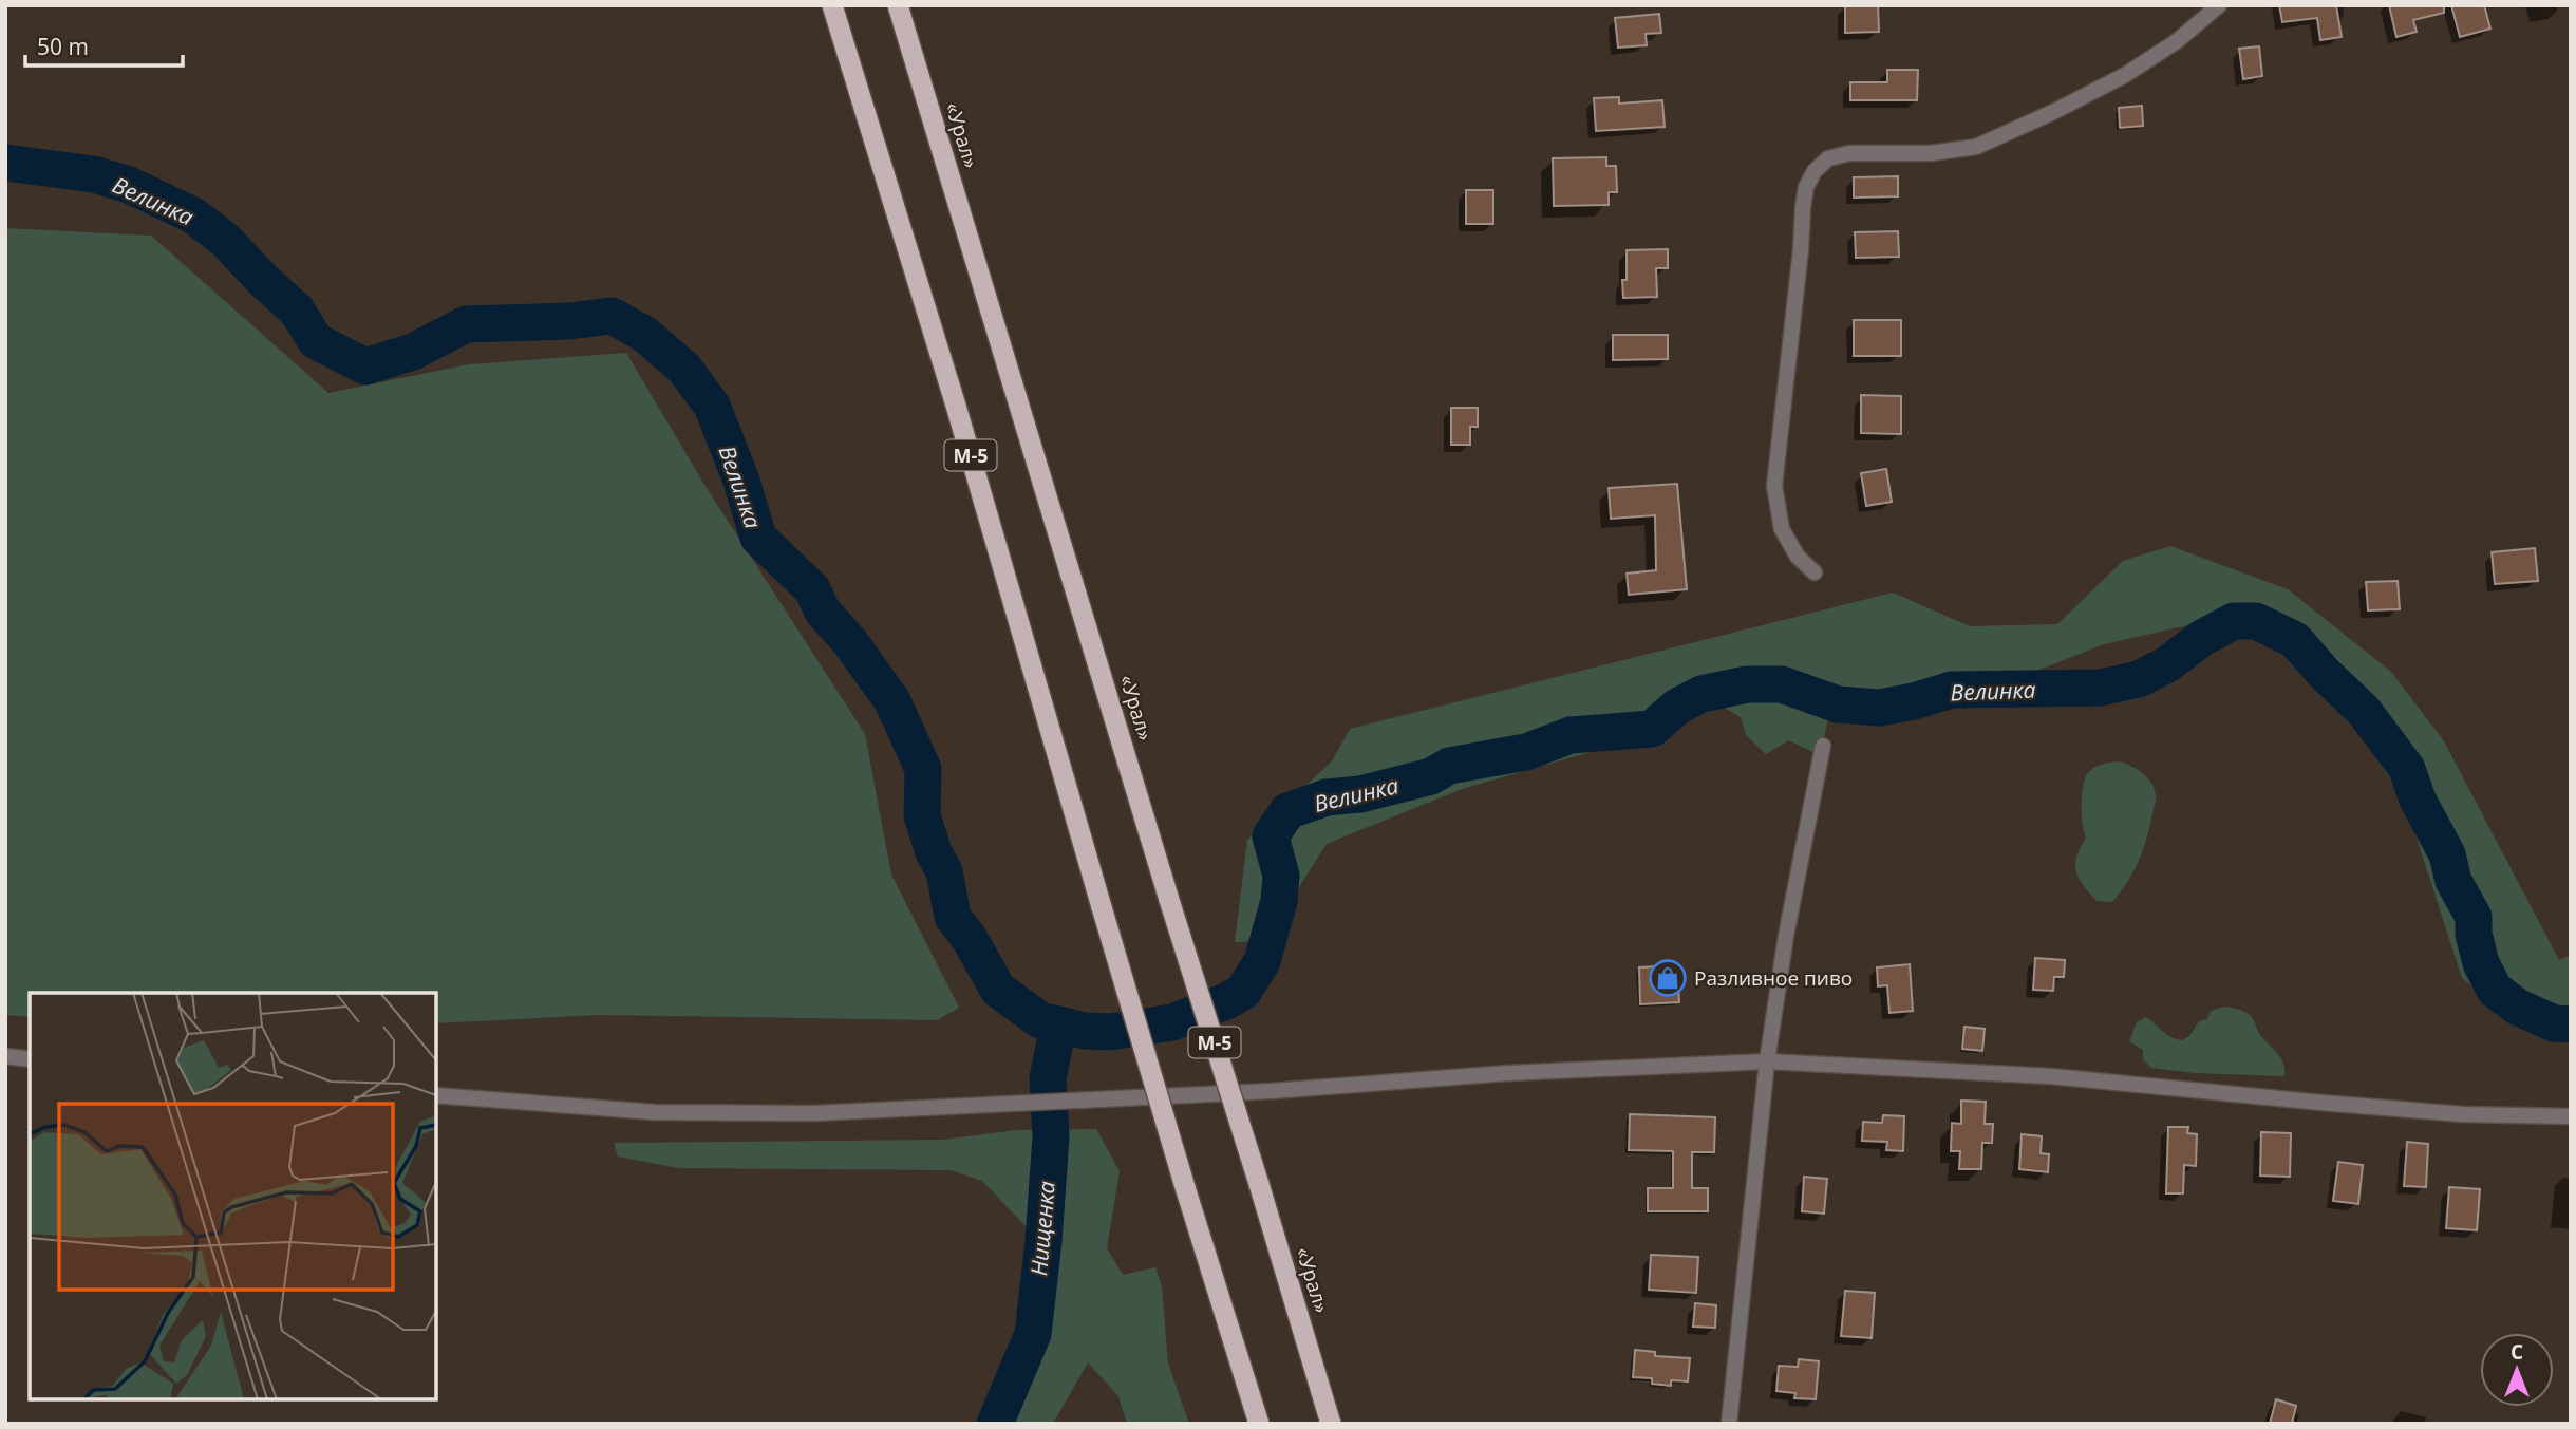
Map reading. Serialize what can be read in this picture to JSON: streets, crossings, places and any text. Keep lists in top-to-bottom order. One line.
{"streets":{"highway":["«Урал»","М-5"]},"water":["Велинка","Нищенка"],"places":{"shop":["Разливное пиво"]},"scale_bar":"50 m","north":"top"}
